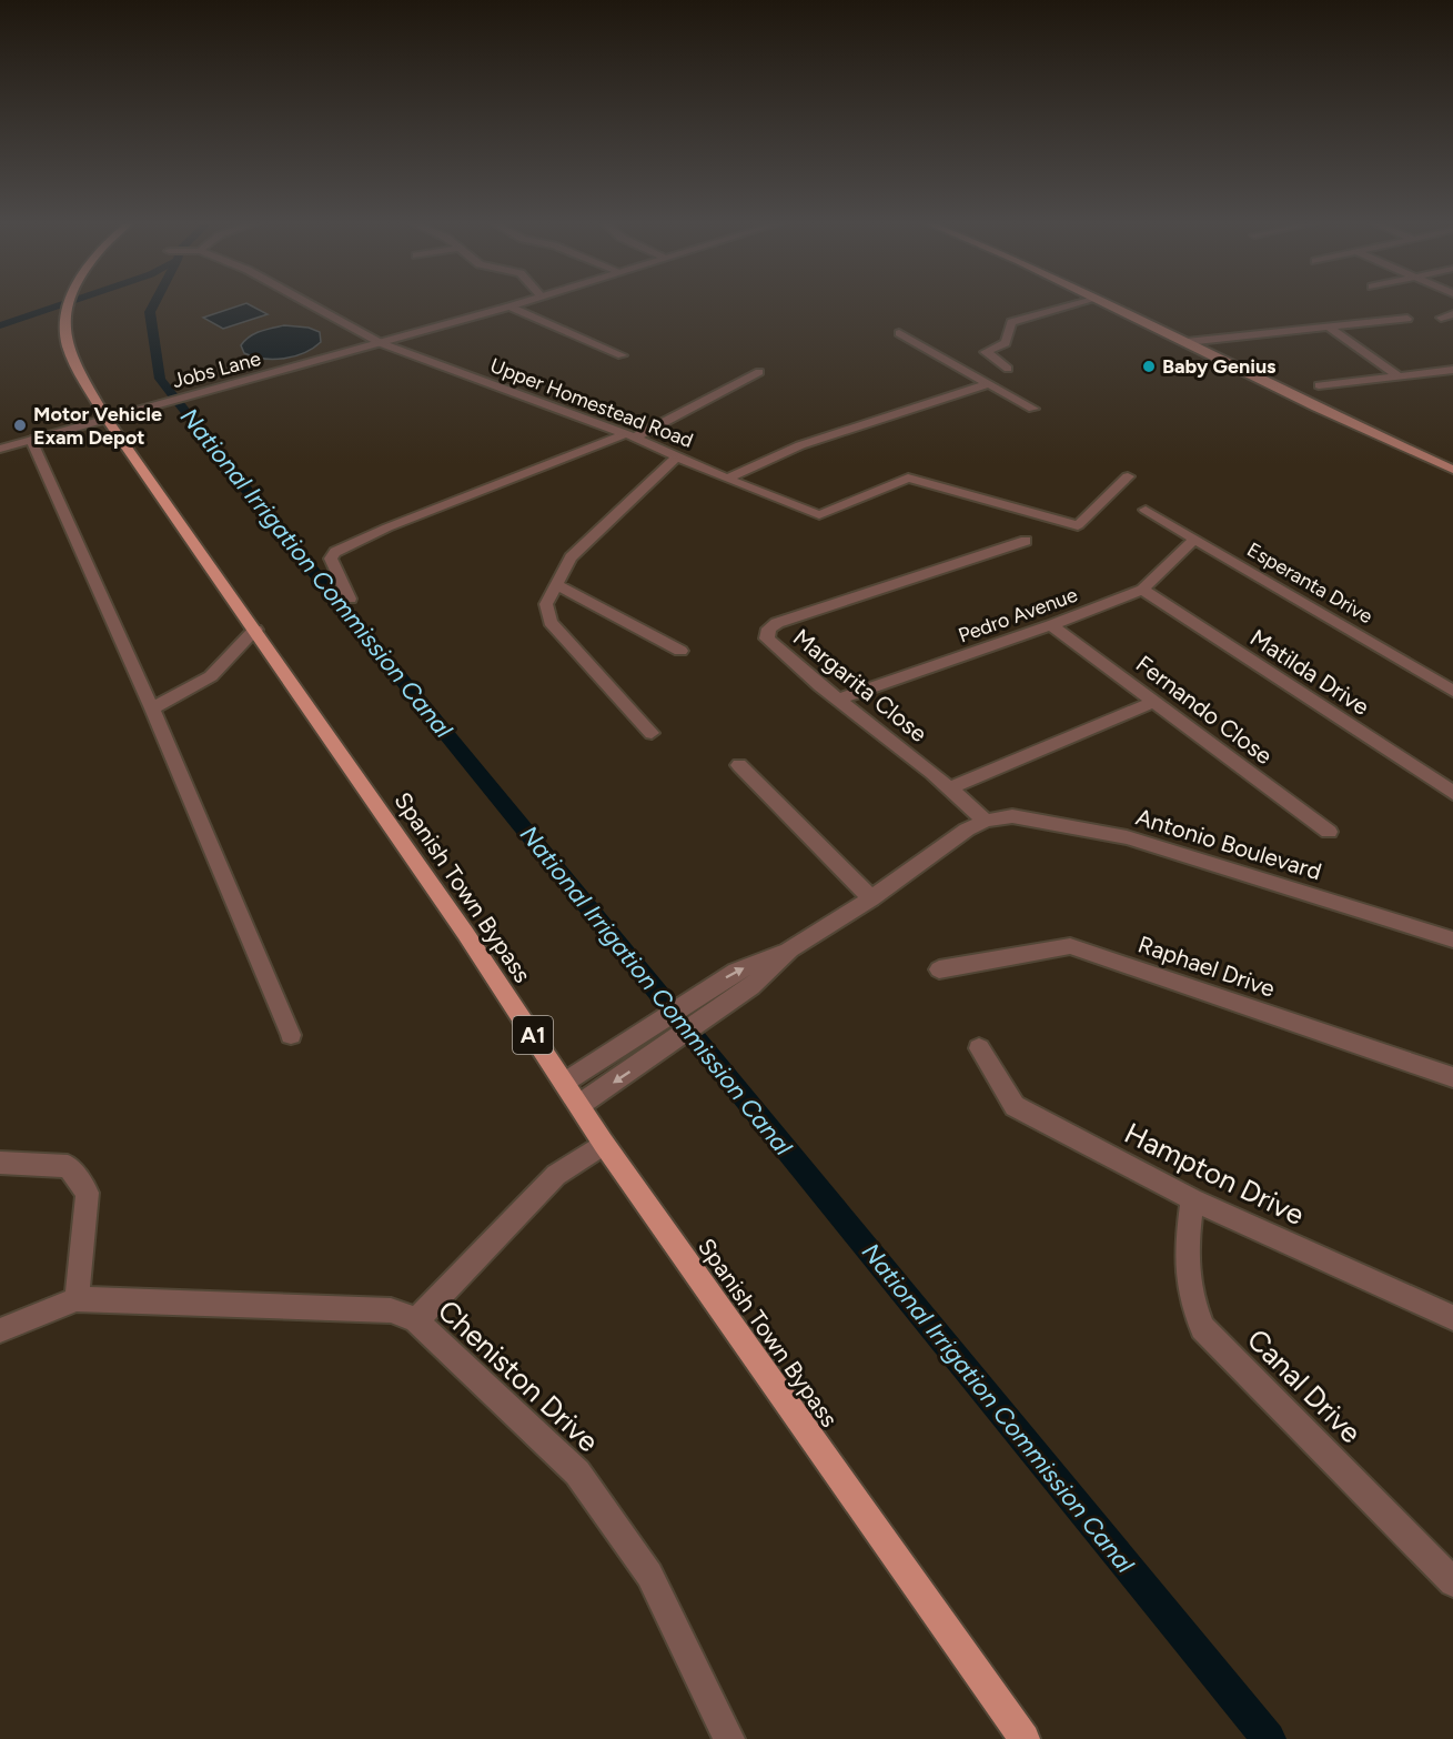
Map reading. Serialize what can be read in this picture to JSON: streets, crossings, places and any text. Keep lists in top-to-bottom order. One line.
{"streets":{"main road":["Spanish Town Bypass","A1"],"street":["Jobs Lane","Upper Homestead Road","Esperanta Drive","Pedro Avenue","Matilda Drive","Margarita Close","Fernando Close","Antonio Boulevard","Raphael Drive","Hampton Drive","Cheniston Drive","Canal Drive"]},"crossings":[["Jobs Lane","Upper Homestead Road"],["Jobs Lane","Spanish Town Bypass"],["Esperanta Drive","Pedro Avenue"],["Pedro Avenue","Matilda Drive"],["Pedro Avenue","Margarita Close"],["Pedro Avenue","Fernando Close"],["Margarita Close","Antonio Boulevard"],["Hampton Drive","Canal Drive"]],"water":["National Irrigation Commission Canal"],"places":["Baby Genius","Motor Vehicle Exam Depot"]}
